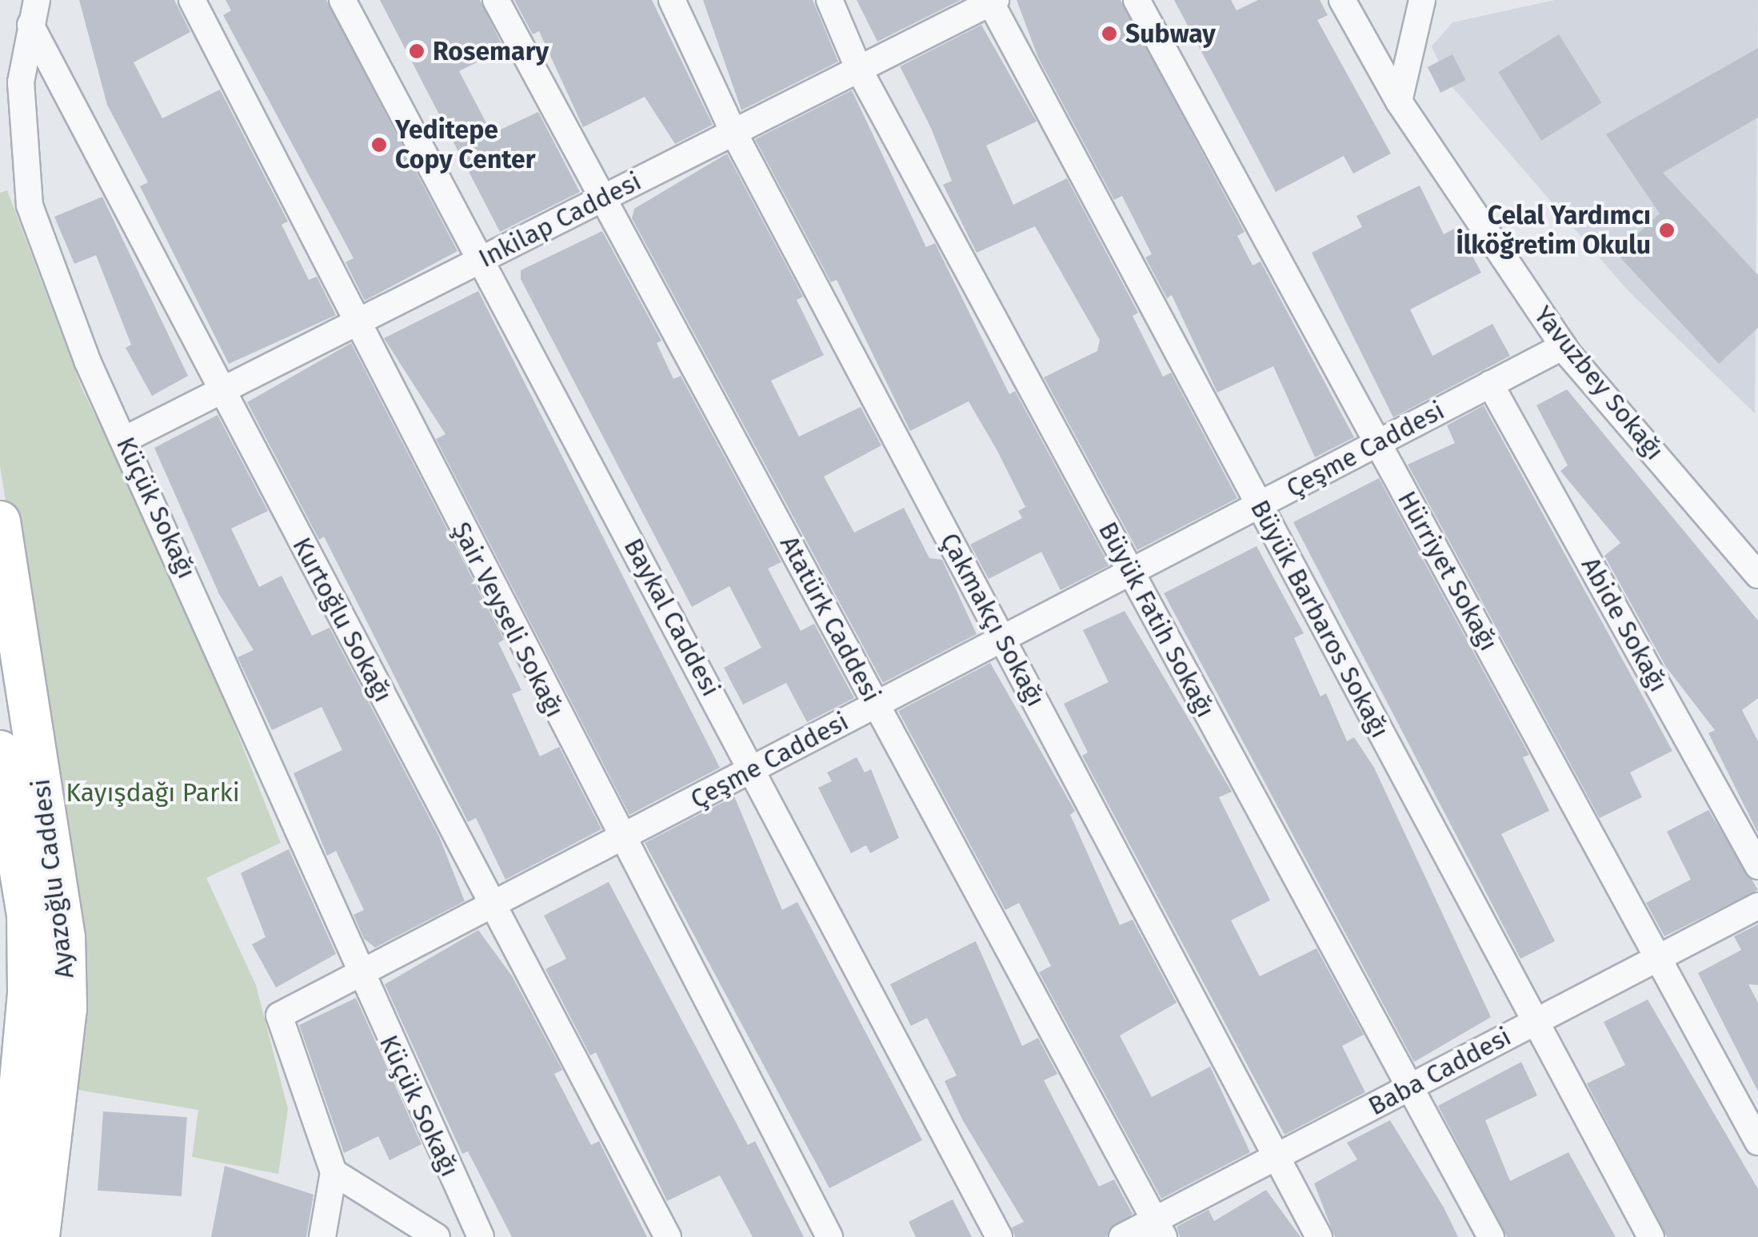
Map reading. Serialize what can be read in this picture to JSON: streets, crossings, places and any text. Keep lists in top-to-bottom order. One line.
{"streets":{"main road":["Ayazoğlu Caddesi"],"street":["Inkilap Caddesi","Yavuzbey Sokağı","Çeşme Caddesi","Küçük Sokağı","Hürriyet Sokağı","Baykal Caddesi","Atatürk Caddesi","Büyük Barbaros Sokağı","Kurtoğlu Sokağı","Şair Veyseli Sokağı","Çakmakçı Sokağı","Büyük Fatih Sokağı","Abide Sokağı","Baba Caddesi"]},"crossings":[["Inkilap Caddesi","Küçük Sokağı"],["Inkilap Caddesi","Baykal Caddesi"],["Inkilap Caddesi","Atatürk Caddesi"],["Inkilap Caddesi","Büyük Barbaros Sokağı"],["Inkilap Caddesi","Kurtoğlu Sokağı"],["Inkilap Caddesi","Şair Veyseli Sokağı"],["Inkilap Caddesi","Çakmakçı Sokağı"],["Inkilap Caddesi","Büyük Fatih Sokağı"],["Yavuzbey Sokağı","Çeşme Caddesi"],["Çeşme Caddesi","Küçük Sokağı"],["Çeşme Caddesi","Hürriyet Sokağı"],["Çeşme Caddesi","Baykal Caddesi"],["Çeşme Caddesi","Atatürk Caddesi"],["Çeşme Caddesi","Büyük Barbaros Sokağı"],["Çeşme Caddesi","Kurtoğlu Sokağı"],["Çeşme Caddesi","Şair Veyseli Sokağı"],["Çeşme Caddesi","Çakmakçı Sokağı"],["Çeşme Caddesi","Büyük Fatih Sokağı"],["Çeşme Caddesi","Abide Sokağı"],["Küçük Sokağı","Kurtoğlu Sokağı"],["Hürriyet Sokağı","Baba Caddesi"],["Atatürk Caddesi","Baba Caddesi"],["Büyük Barbaros Sokağı","Baba Caddesi"],["Çakmakçı Sokağı","Baba Caddesi"],["Büyük Fatih Sokağı","Baba Caddesi"]],"parks":["Kayışdağı Parki"],"places":["Subway","Rosemary","Yeditepe Copy Center","Celal Yardımcı İlköğretim Okulu"]}
